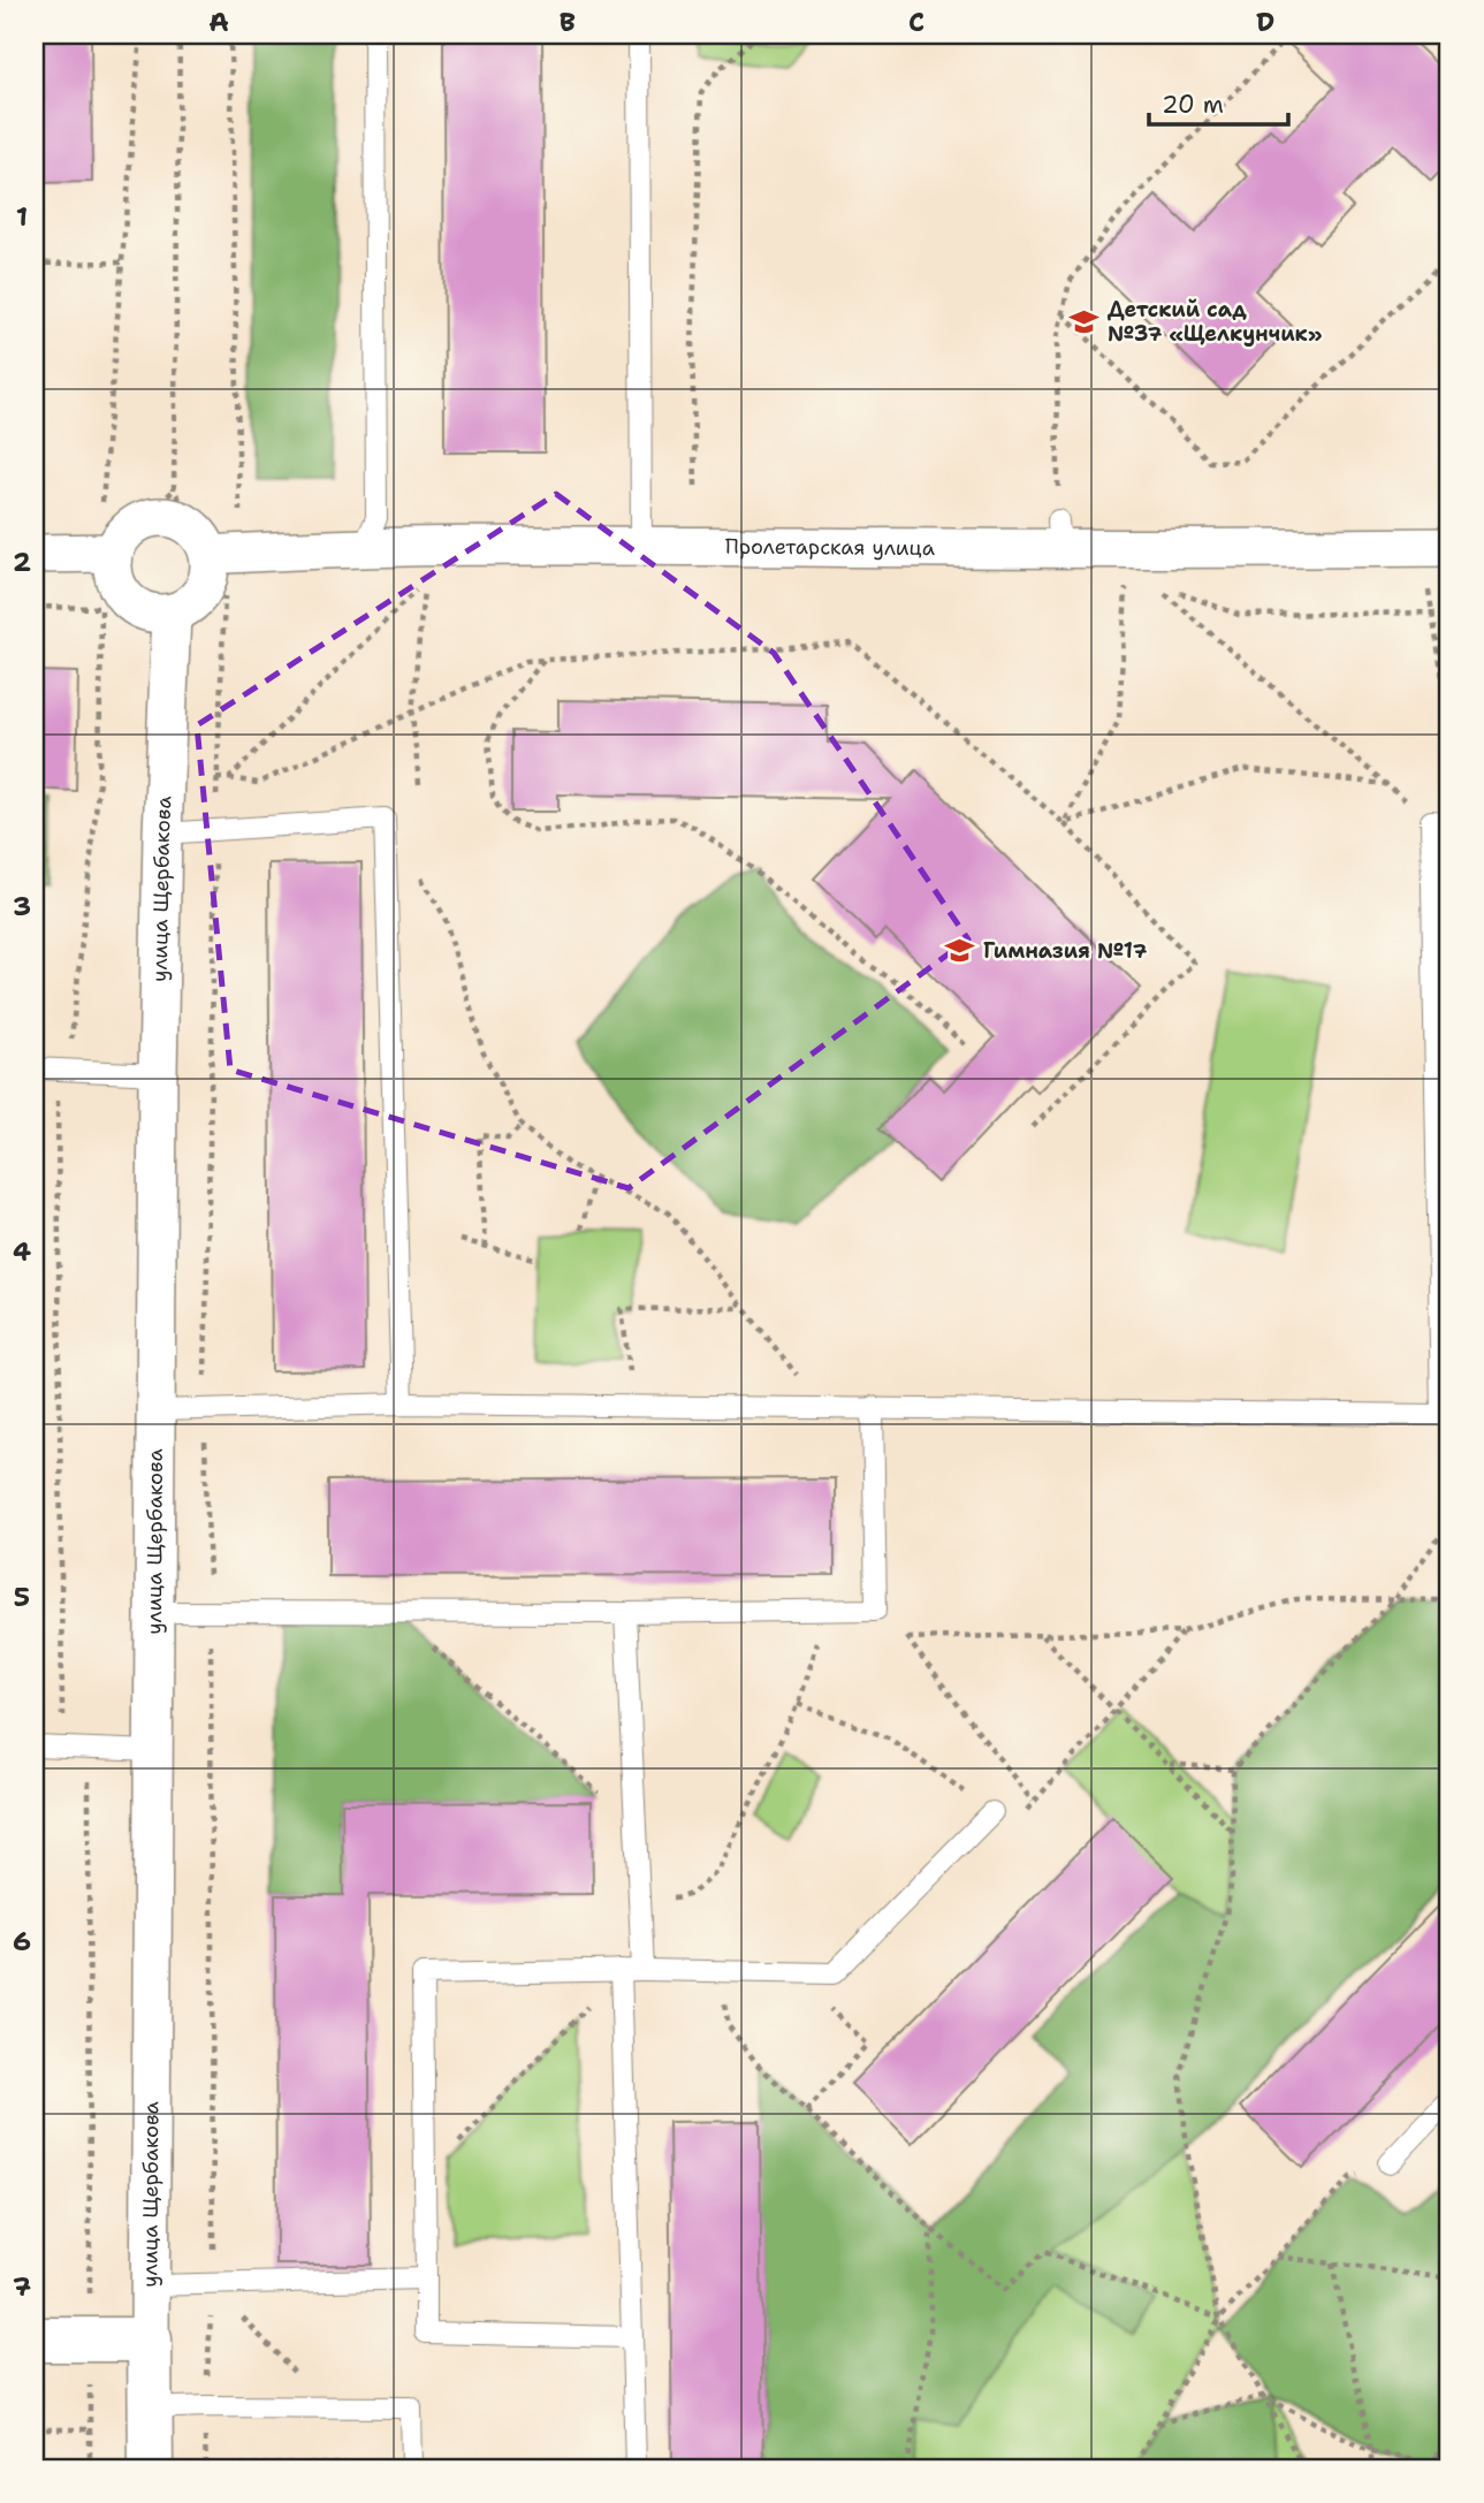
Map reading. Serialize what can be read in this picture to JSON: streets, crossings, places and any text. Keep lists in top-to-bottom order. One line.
{"streets":{"street":["Пролетарская улица","улица Щербакова"]},"crossings":[["Пролетарская улица","улица Щербакова"]],"places":{"school or university":["Детский сад №37 «Щелкунчик»","Гимназия №17"]},"scale_bar":"20 m","grid":{"columns":["A","B","C","D"],"rows":["1","2","3","4","5","6","7"]}}
